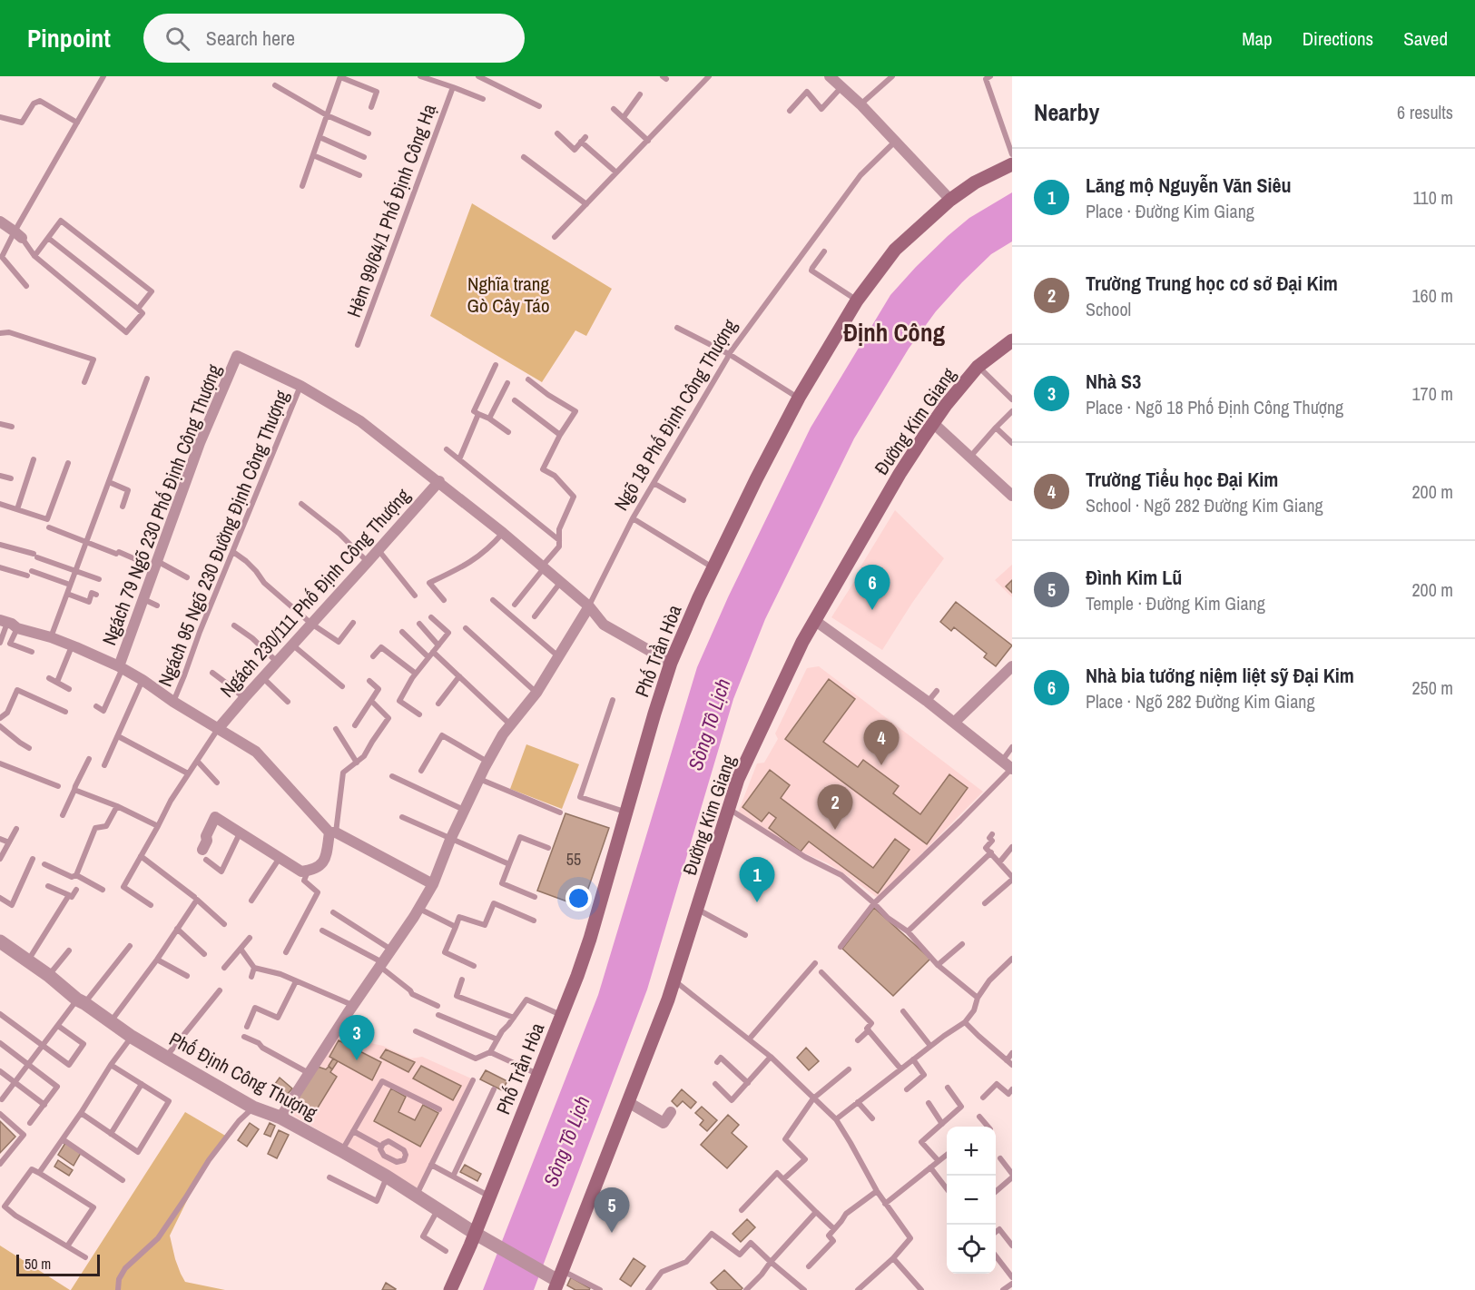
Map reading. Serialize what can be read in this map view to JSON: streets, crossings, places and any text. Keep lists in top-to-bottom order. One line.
{"streets":{"main road":["Đường Kim Giang","Phố Trần Hòa"],"street":["Ngõ 18 Phố Định Công Thượng","Ngách 79 Ngõ 230 Phố Định Công Thượng","Ngách 230/111 Phố Định Công Thượng","Phố Định Công Thượng"],"lane":["Hẻm 99/64/1 Phố Định Công Hạ","Ngách 95 Ngõ 230 Đường Định Công Thượng"]},"crossings":[["Ngõ 18 Phố Định Công Thượng","Phố Định Công Thượng"],["Đường Kim Giang","Phố Định Công Thượng"],["Ngách 79 Ngõ 230 Phố Định Công Thượng","Ngách 95 Ngõ 230 Đường Định Công Thượng"],["Phố Trần Hòa","Phố Định Công Thượng"]],"districts":["Định Công"],"water":["Sông Tô Lịch"],"parks":["Nghĩa trang Gò Cây Táo"],"house_numbers":["55"],"scale_bar":"50 m","page":{"header":"Pinpoint","search":"Search here","nav":["Map","Directions","Saved"],"heading":["Nearby","6 results"],"list":[{"mark":"1","name":"Lăng mộ Nguyễn Văn Siêu","note":"Place · Đường Kim Giang","value":"110 m"},{"mark":"2","name":"Trường Trung học cơ sở Đại Kim","note":"School","value":"160 m"},{"mark":"3","name":"Nhà S3","note":"Place · Ngõ 18 Phố Định Công Thượng","value":"170 m"},{"mark":"4","name":"Trường Tiểu học Đại Kim","note":"School · Ngõ 282 Đường Kim Giang","value":"200 m"},{"mark":"5","name":"Đình Kim Lũ","note":"Temple · Đường Kim Giang","value":"200 m"},{"mark":"6","name":"Nhà bia tưởng niệm liệt sỹ Đại Kim","note":"Place · Ngõ 282 Đường Kim Giang","value":"250 m"}],"pins":["6","4","2","1","3","5"],"map_buttons":["+","−"],"scale":"50 m"}}
